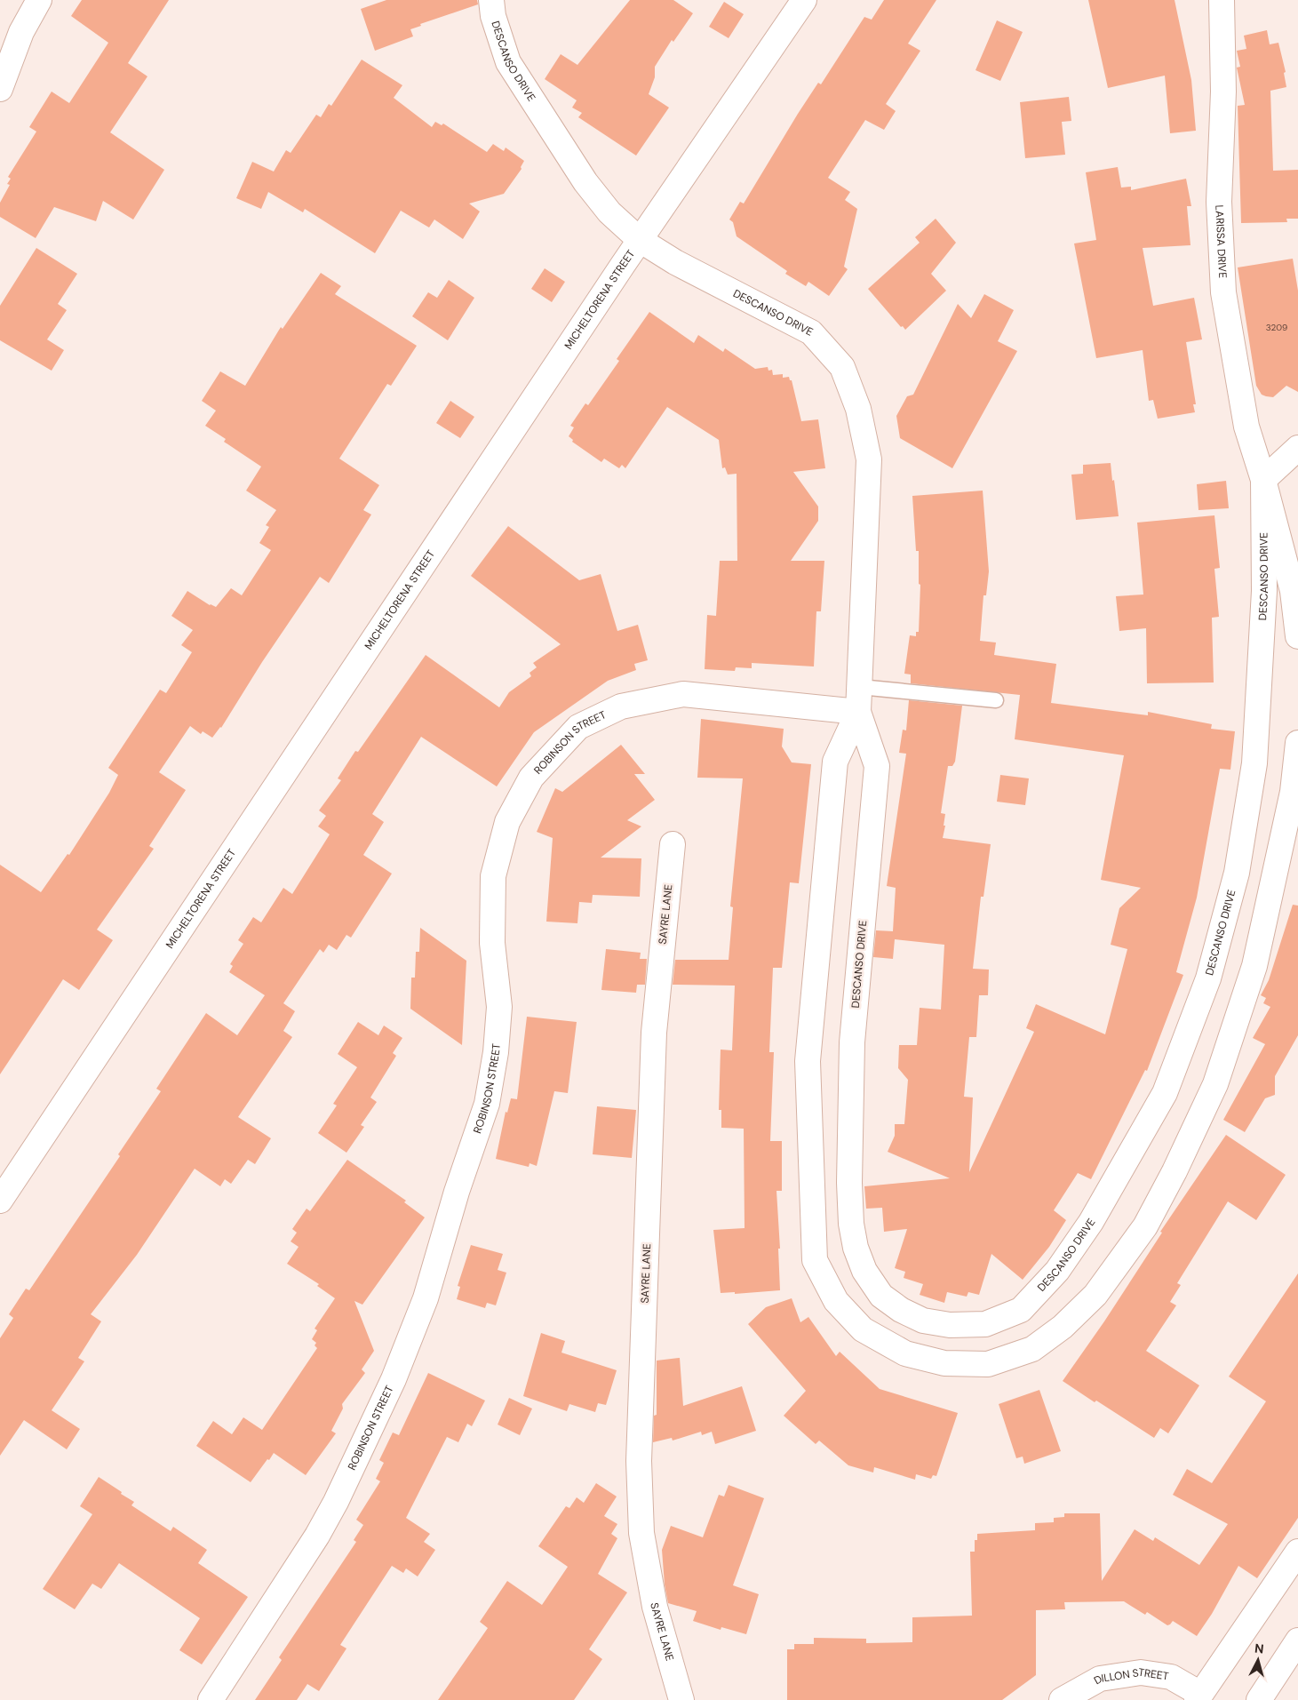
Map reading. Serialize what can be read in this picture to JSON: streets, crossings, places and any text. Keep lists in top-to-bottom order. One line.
{"streets":{"street":["DESCANSO DRIVE","LARISSA DRIVE","MICHELTORENA STREET","ROBINSON STREET","SAYRE LANE","DILLON STREET"]},"crossings":[["DESCANSO DRIVE","LARISSA DRIVE"],["DESCANSO DRIVE","MICHELTORENA STREET"],["DESCANSO DRIVE","ROBINSON STREET"]],"house_numbers":["3209"],"north":"top"}
